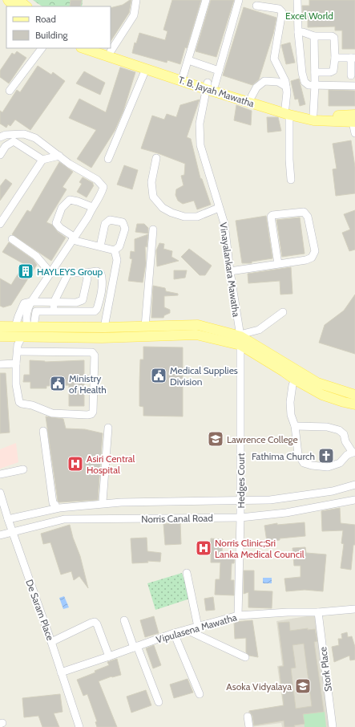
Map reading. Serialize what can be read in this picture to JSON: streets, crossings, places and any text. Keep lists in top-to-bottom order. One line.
{"streets":{"main road":["T. B. Jayah Mawatha"],"street":["Vinayalankara Mawatha","Hedges Court","Norris Canal Road","De Saram Place","Vipulasena Mawatha","Stork Place"]},"crossings":[["T. B. Jayah Mawatha","Vinayalankara Mawatha"],["Vinayalankara Mawatha","Hedges Court"],["Hedges Court","Norris Canal Road"],["Hedges Court","Vipulasena Mawatha"],["Norris Canal Road","De Saram Place"],["De Saram Place","Vipulasena Mawatha"],["Vipulasena Mawatha","Stork Place"]],"parks":["Excel World"],"places":{"building":["HAYLEYS Group"],"public building":["Medical Supplies Division","Ministry of Health"],"school or university":["Lawrence College","Asoka Vidyalaya"],"church":["Fathima Church"],"hospital":["Asiri Central Hospital","Norris Clinic;Sri Lanka Medical Council"]},"legend":["Road","Building"]}
